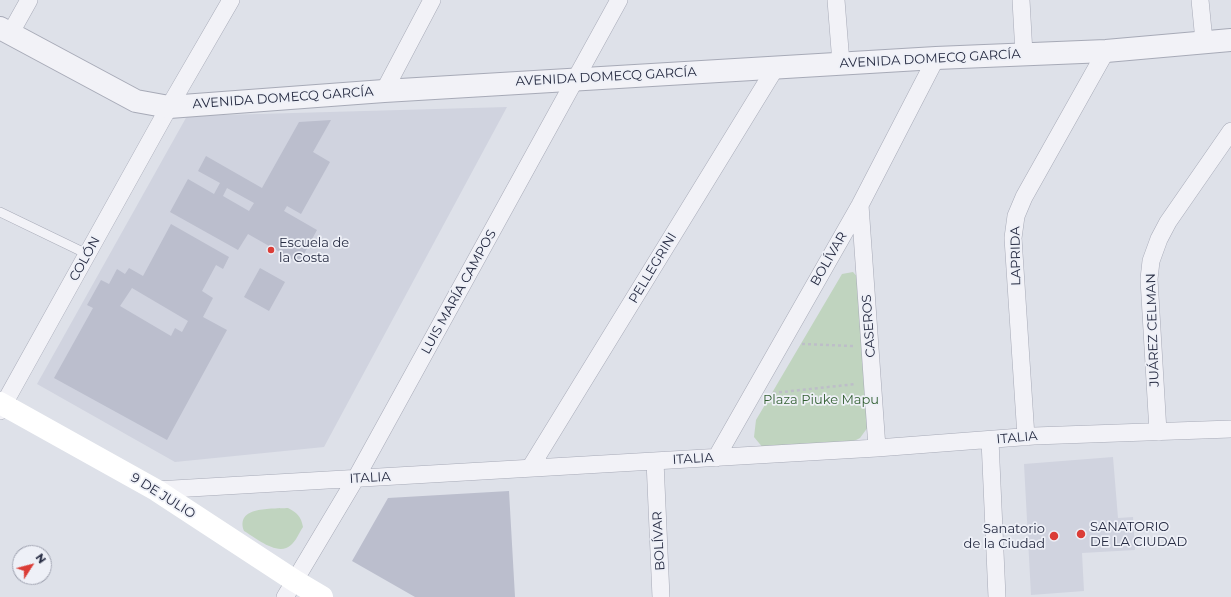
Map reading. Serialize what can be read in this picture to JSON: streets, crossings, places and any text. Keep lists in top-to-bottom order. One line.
{"streets":{"main road":["9 DE JULIO"],"street":["AVENIDA DOMECQ GARCÍA","LAPRIDA","COLÓN","BOLÍVAR","PELLEGRINI","LUIS MARÍA CAMPOS","CASEROS","JUÁREZ CELMAN","ITALIA"]},"crossings":[["AVENIDA DOMECQ GARCÍA","LAPRIDA"],["AVENIDA DOMECQ GARCÍA","COLÓN"],["AVENIDA DOMECQ GARCÍA","BOLÍVAR"],["AVENIDA DOMECQ GARCÍA","PELLEGRINI"],["AVENIDA DOMECQ GARCÍA","LUIS MARÍA CAMPOS"],["LAPRIDA","ITALIA"],["COLÓN","9 DE JULIO"],["BOLÍVAR","CASEROS"],["BOLÍVAR","ITALIA"],["PELLEGRINI","ITALIA"],["LUIS MARÍA CAMPOS","ITALIA"],["LUIS MARÍA CAMPOS","9 DE JULIO"],["CASEROS","ITALIA"],["JUÁREZ CELMAN","ITALIA"],["ITALIA","9 DE JULIO"]],"parks":["Plaza Piuke Mapu"],"places":["Escuela de la Costa","SANATORIO DE LA CIUDAD","Sanatorio de la Ciudad"],"north":"top right"}
